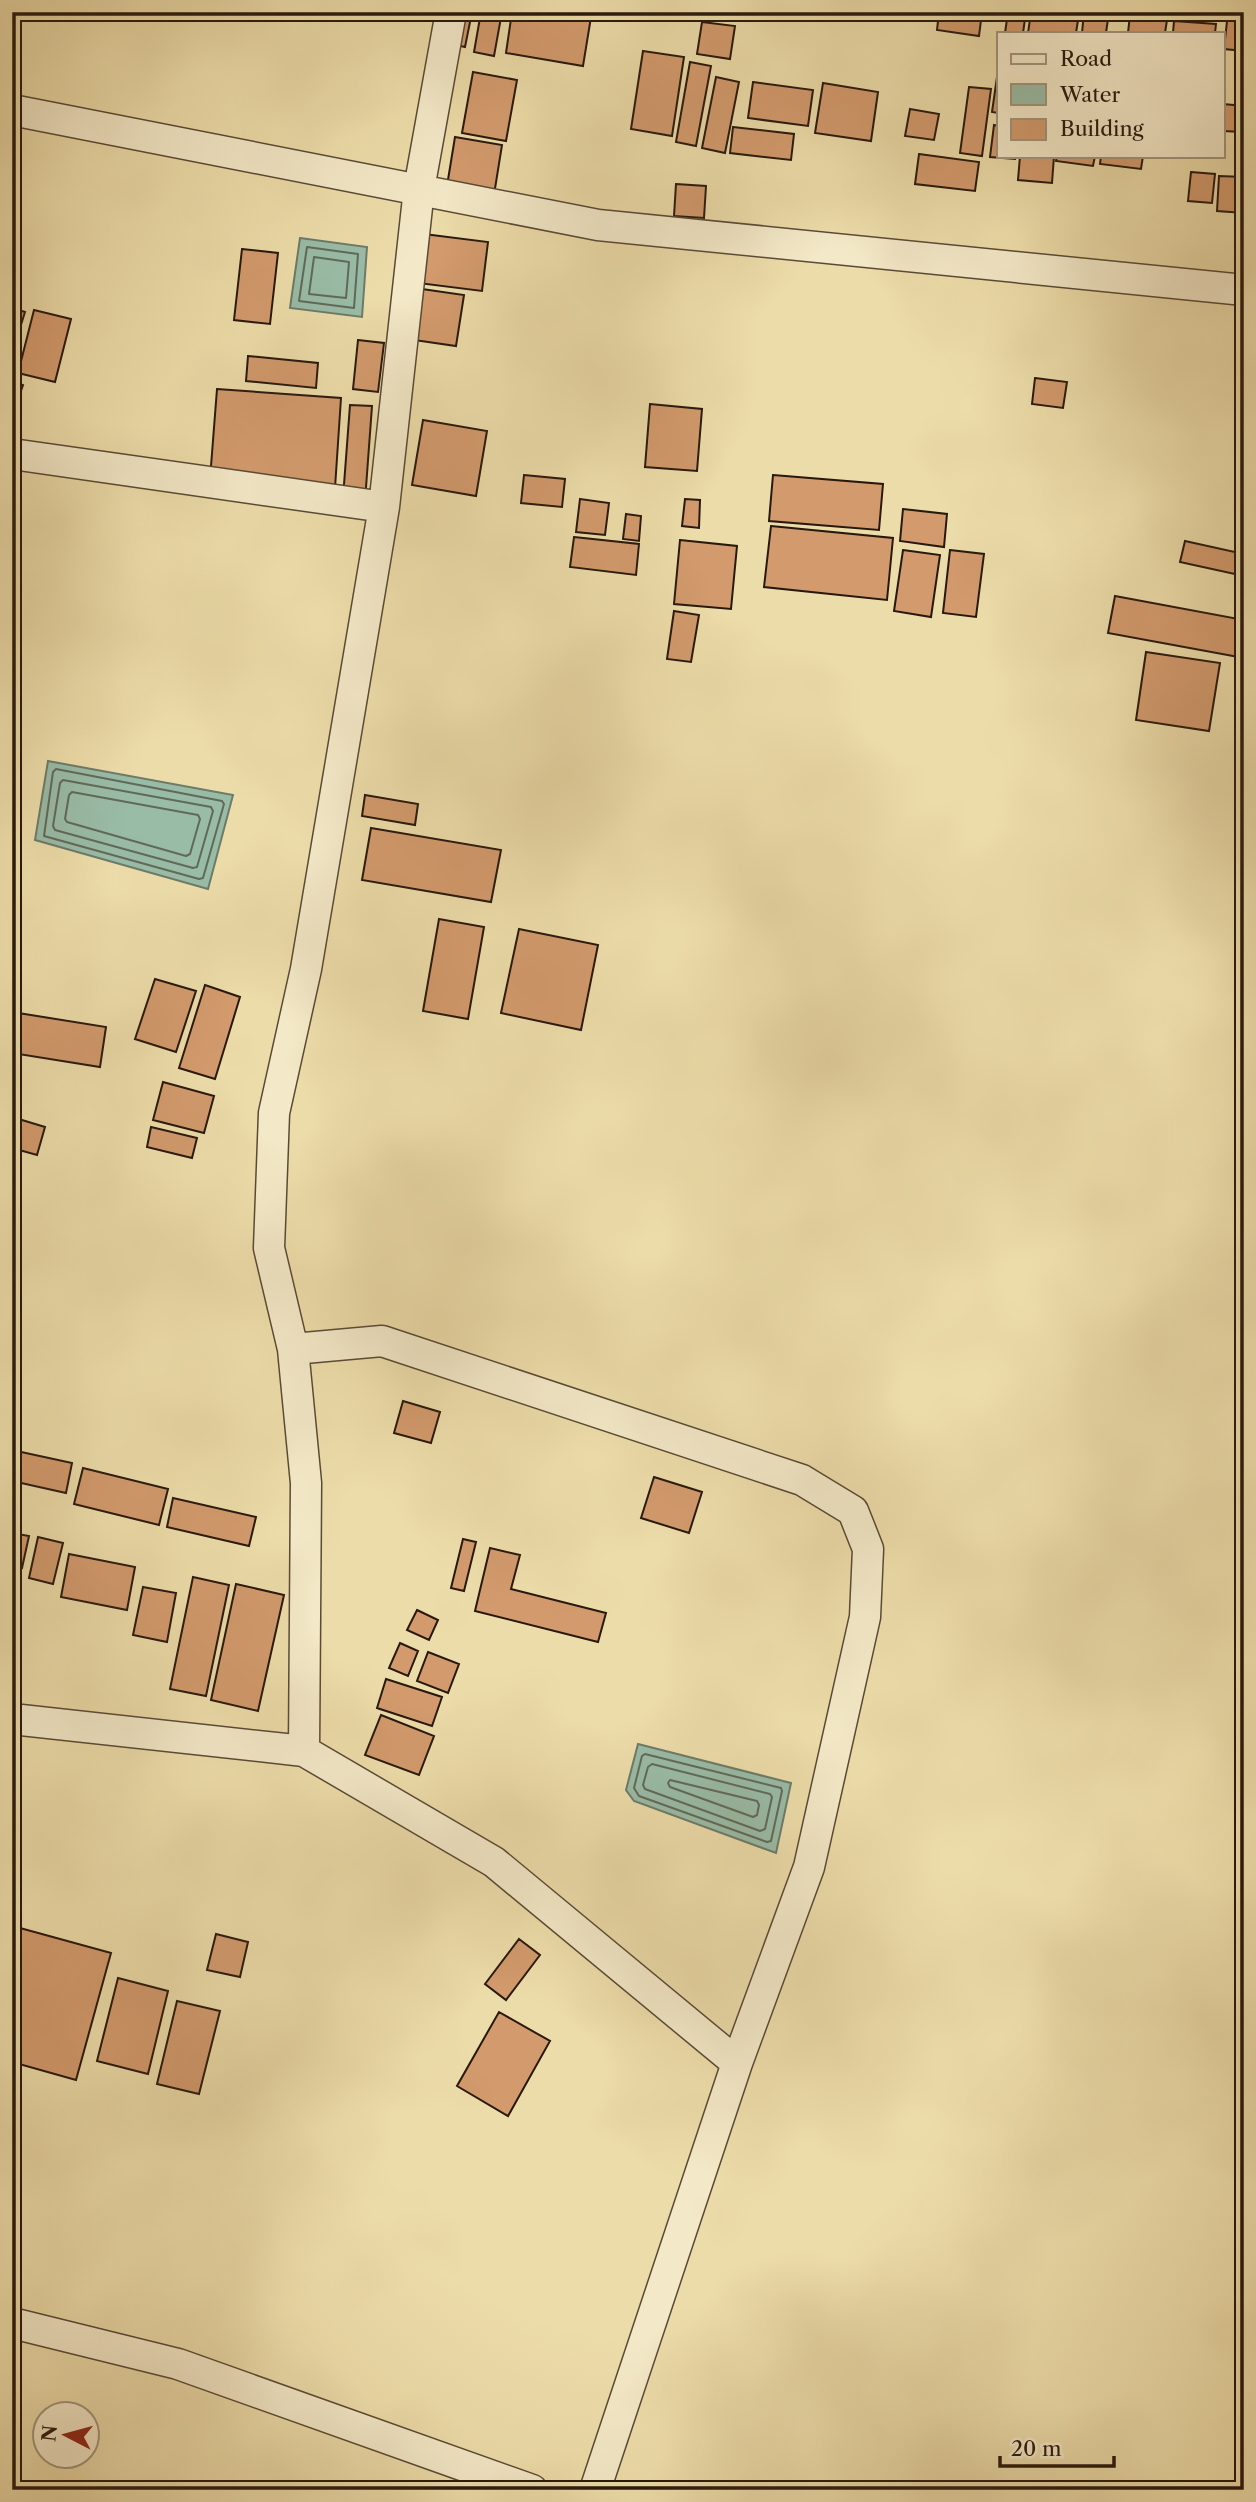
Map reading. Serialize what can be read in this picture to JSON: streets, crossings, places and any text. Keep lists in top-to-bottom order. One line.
{"legend":["Road","Water","Building"],"scale_bar":"20 m","north":"left"}
